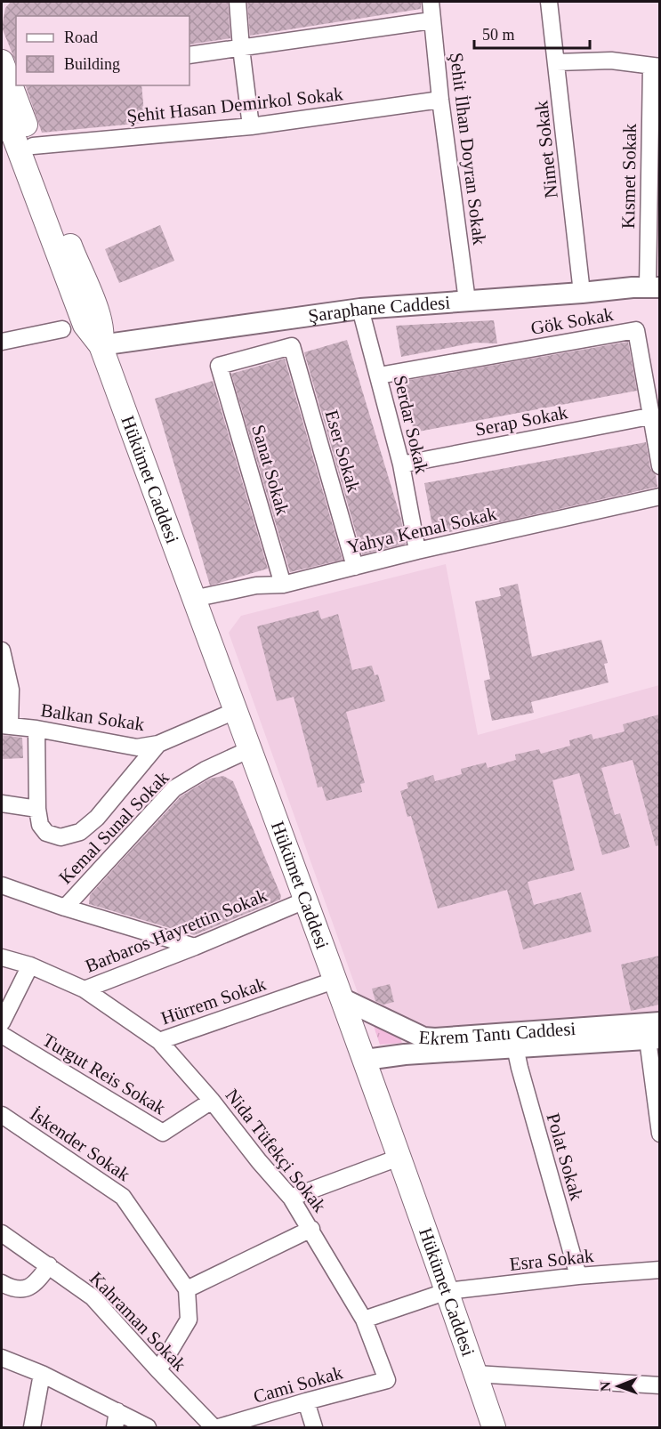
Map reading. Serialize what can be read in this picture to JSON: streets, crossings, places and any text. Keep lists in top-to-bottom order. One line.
{"streets":{"main road":["Hükümet Caddesi"],"street":["Şehit Hasan Demirkol Sokak","Şehit İlhan Doyran Sokak","Nimet Sokak","Kısmet Sokak","Şaraphane Caddesi","Gök Sokak","Serap Sokak","Serdar Sokak","Eser Sokak","Sanat Sokak","Yahya Kemal Sokak","Balkan Sokak","Kemal Sunal Sokak","Barbaros Hayrettin Sokak","Hürrem Sokak","Ekrem Tantı Caddesi","Turgut Reis Sokak","İskender Sokak","Nida Tüfekçi Sokak","Polat Sokak","Esra Sokak","Kahraman Sokak","Cami Sokak"]},"crossings":[["Şehit Hasan Demirkol Sokak","Şehit İlhan Doyran Sokak"],["Şehit Hasan Demirkol Sokak","Hükümet Caddesi"],["Şehit İlhan Doyran Sokak","Şaraphane Caddesi"],["Nimet Sokak","Şaraphane Caddesi"],["Kısmet Sokak","Şaraphane Caddesi"],["Şaraphane Caddesi","Serdar Sokak"],["Şaraphane Caddesi","Hükümet Caddesi"],["Gök Sokak","Serap Sokak"],["Gök Sokak","Serdar Sokak"],["Serap Sokak","Serdar Sokak"],["Serdar Sokak","Yahya Kemal Sokak"],["Eser Sokak","Sanat Sokak"],["Eser Sokak","Yahya Kemal Sokak"],["Sanat Sokak","Yahya Kemal Sokak"],["Hükümet Caddesi","Yahya Kemal Sokak"],["Hükümet Caddesi","Balkan Sokak"],["Hükümet Caddesi","Kemal Sunal Sokak"],["Hükümet Caddesi","Barbaros Hayrettin Sokak"],["Hükümet Caddesi","Hürrem Sokak"],["Hükümet Caddesi","Ekrem Tantı Caddesi"],["Hükümet Caddesi","Esra Sokak"],["Barbaros Hayrettin Sokak","Hürrem Sokak"],["Hürrem Sokak","Ekrem Tantı Caddesi"],["Hürrem Sokak","Nida Tüfekçi Sokak"],["Ekrem Tantı Caddesi","Polat Sokak"],["Turgut Reis Sokak","Nida Tüfekçi Sokak"],["Nida Tüfekçi Sokak","Esra Sokak"],["Nida Tüfekçi Sokak","Cami Sokak"],["Polat Sokak","Esra Sokak"]],"legend":["Road","Building"],"scale_bar":"50 m","north":"left"}
